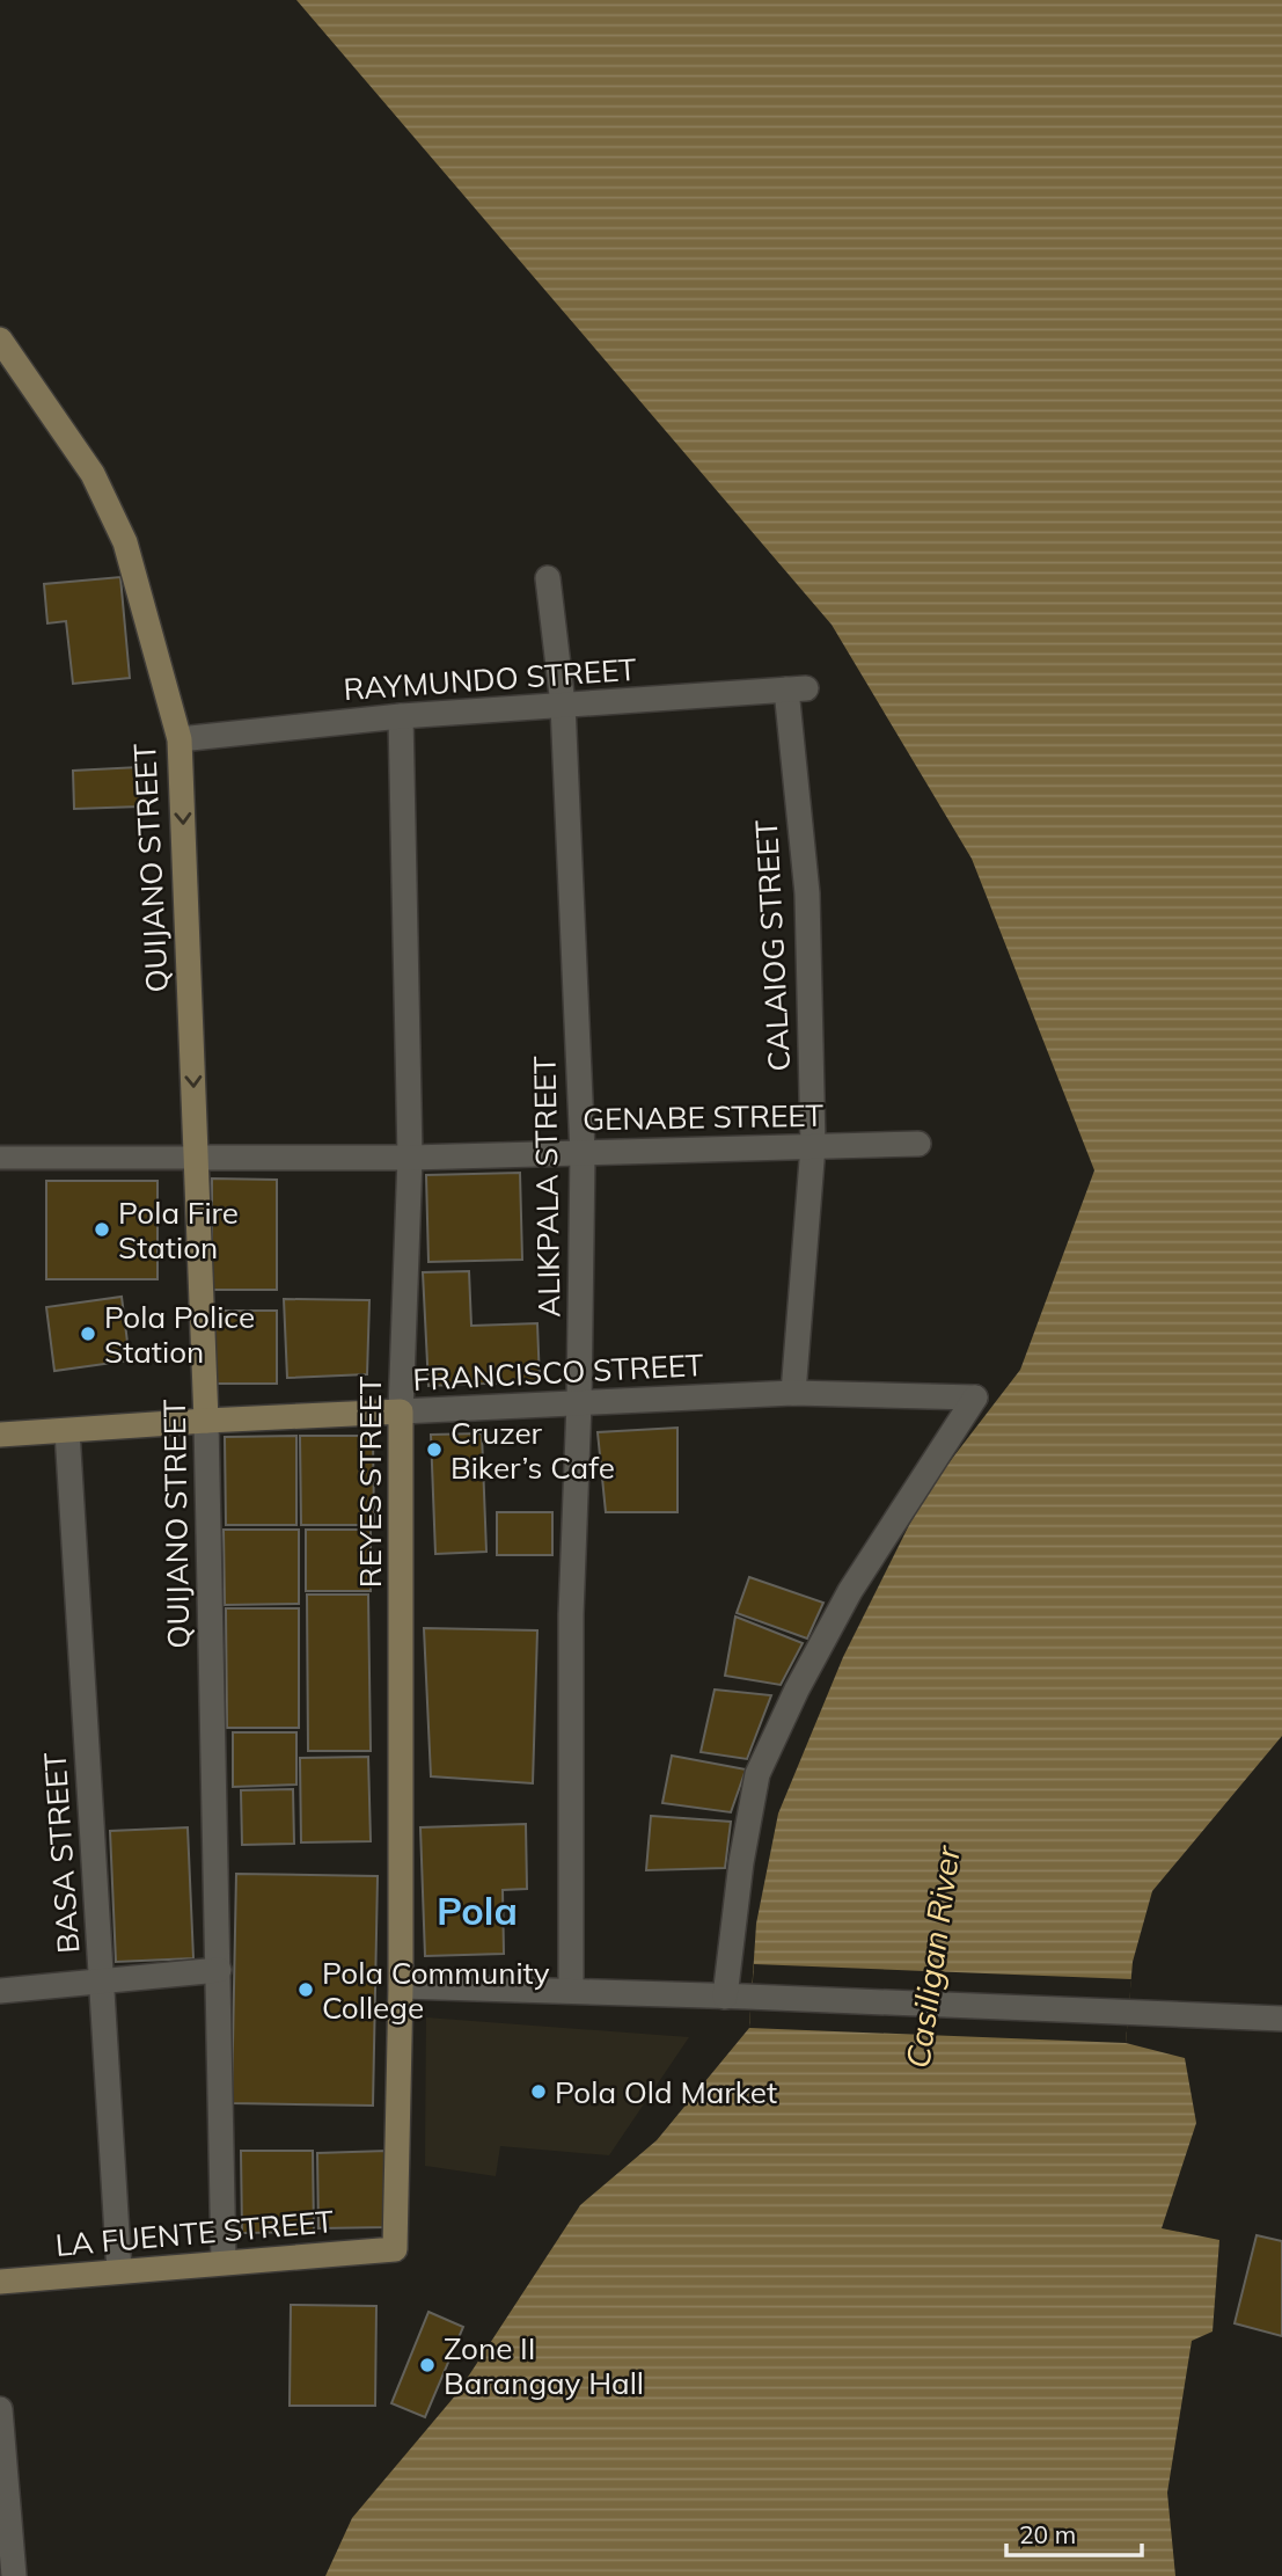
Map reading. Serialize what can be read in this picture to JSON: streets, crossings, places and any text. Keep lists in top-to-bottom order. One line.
{"streets":{"main road":["QUIJANO STREET","FRANCISCO STREET","REYES STREET","LA FUENTE STREET"],"street":["RAYMUNDO STREET","CALAIOG STREET","GENABE STREET","ALIKPALA STREET","BASA STREET"]},"crossings":[["RAYMUNDO STREET","QUIJANO STREET"],["RAYMUNDO STREET","CALAIOG STREET"],["RAYMUNDO STREET","ALIKPALA STREET"],["RAYMUNDO STREET","REYES STREET"],["QUIJANO STREET","GENABE STREET"],["QUIJANO STREET","FRANCISCO STREET"],["QUIJANO STREET","LA FUENTE STREET"],["CALAIOG STREET","GENABE STREET"],["CALAIOG STREET","FRANCISCO STREET"],["GENABE STREET","ALIKPALA STREET"],["GENABE STREET","REYES STREET"],["ALIKPALA STREET","FRANCISCO STREET"],["FRANCISCO STREET","REYES STREET"],["FRANCISCO STREET","BASA STREET"],["REYES STREET","LA FUENTE STREET"],["BASA STREET","LA FUENTE STREET"]],"districts":["Pola"],"water":["Casiligan River"],"places":["Pola Fire Station","Pola Police Station","Cruzer Biker’s Cafe","Pola Community College","Pola Old Market","Zone II Barangay Hall"],"scale_bar":"20 m"}
